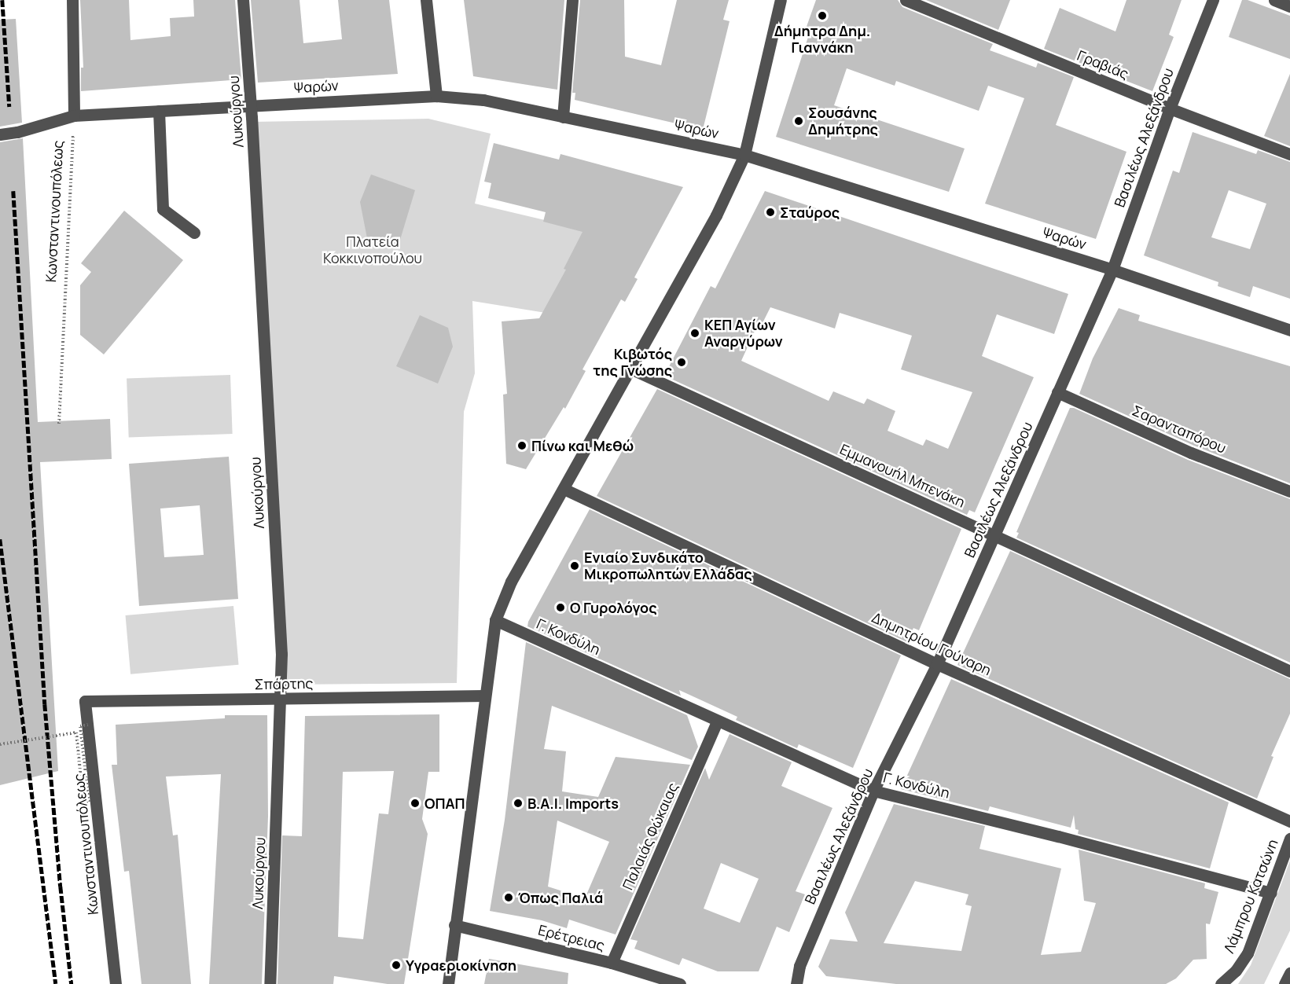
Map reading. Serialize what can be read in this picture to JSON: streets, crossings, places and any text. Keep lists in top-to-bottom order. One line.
{"streets":{"street":["Γραβιάς","Ψαρών","Λυκούργου","Βασιλέως Αλεξάνδρου","Κωνσταντινουπόλεως","Σαρανταπόρου","Εμμανουήλ Μπενάκη","Γ. Κονδύλη","Δημητρίου Γούναρη","Σπάρτης","Παλαιάς Φώκαιας","Λάμπρου Κατσώνη","Ερέτρειας"]},"crossings":[["Γραβιάς","Βασιλέως Αλεξάνδρου"],["Ψαρών","Λυκούργου"],["Ψαρών","Βασιλέως Αλεξάνδρου"],["Ψαρών","Κωνσταντινουπόλεως"],["Λυκούργου","Σπάρτης"],["Βασιλέως Αλεξάνδρου","Σαρανταπόρου"],["Βασιλέως Αλεξάνδρου","Εμμανουήλ Μπενάκη"],["Βασιλέως Αλεξάνδρου","Γ. Κονδύλη"],["Βασιλέως Αλεξάνδρου","Δημητρίου Γούναρη"],["Κωνσταντινουπόλεως","Σπάρτης"],["Γ. Κονδύλη","Παλαιάς Φώκαιας"],["Γ. Κονδύλη","Λάμπρου Κατσώνη"],["Παλαιάς Φώκαιας","Ερέτρειας"]],"parks":["Πλατεία Κοκκινοπούλου"],"places":["Δήμητρα Δημ. Γιαννάκη","Σουσάνης Δημήτρης","Σταύρος","ΚΕΠ Αγίων Αναργύρων","Κιβωτός της Γνώσης","Πίνω και Μεθώ","Ενιαίο Συνδικάτο Μικροπωλητών Ελλάδας","Ο Γυρολόγος","ΟΠΑΠ","B.A.I. Imports","Όπως Παλιά","Υγραεριοκίνηση"]}
